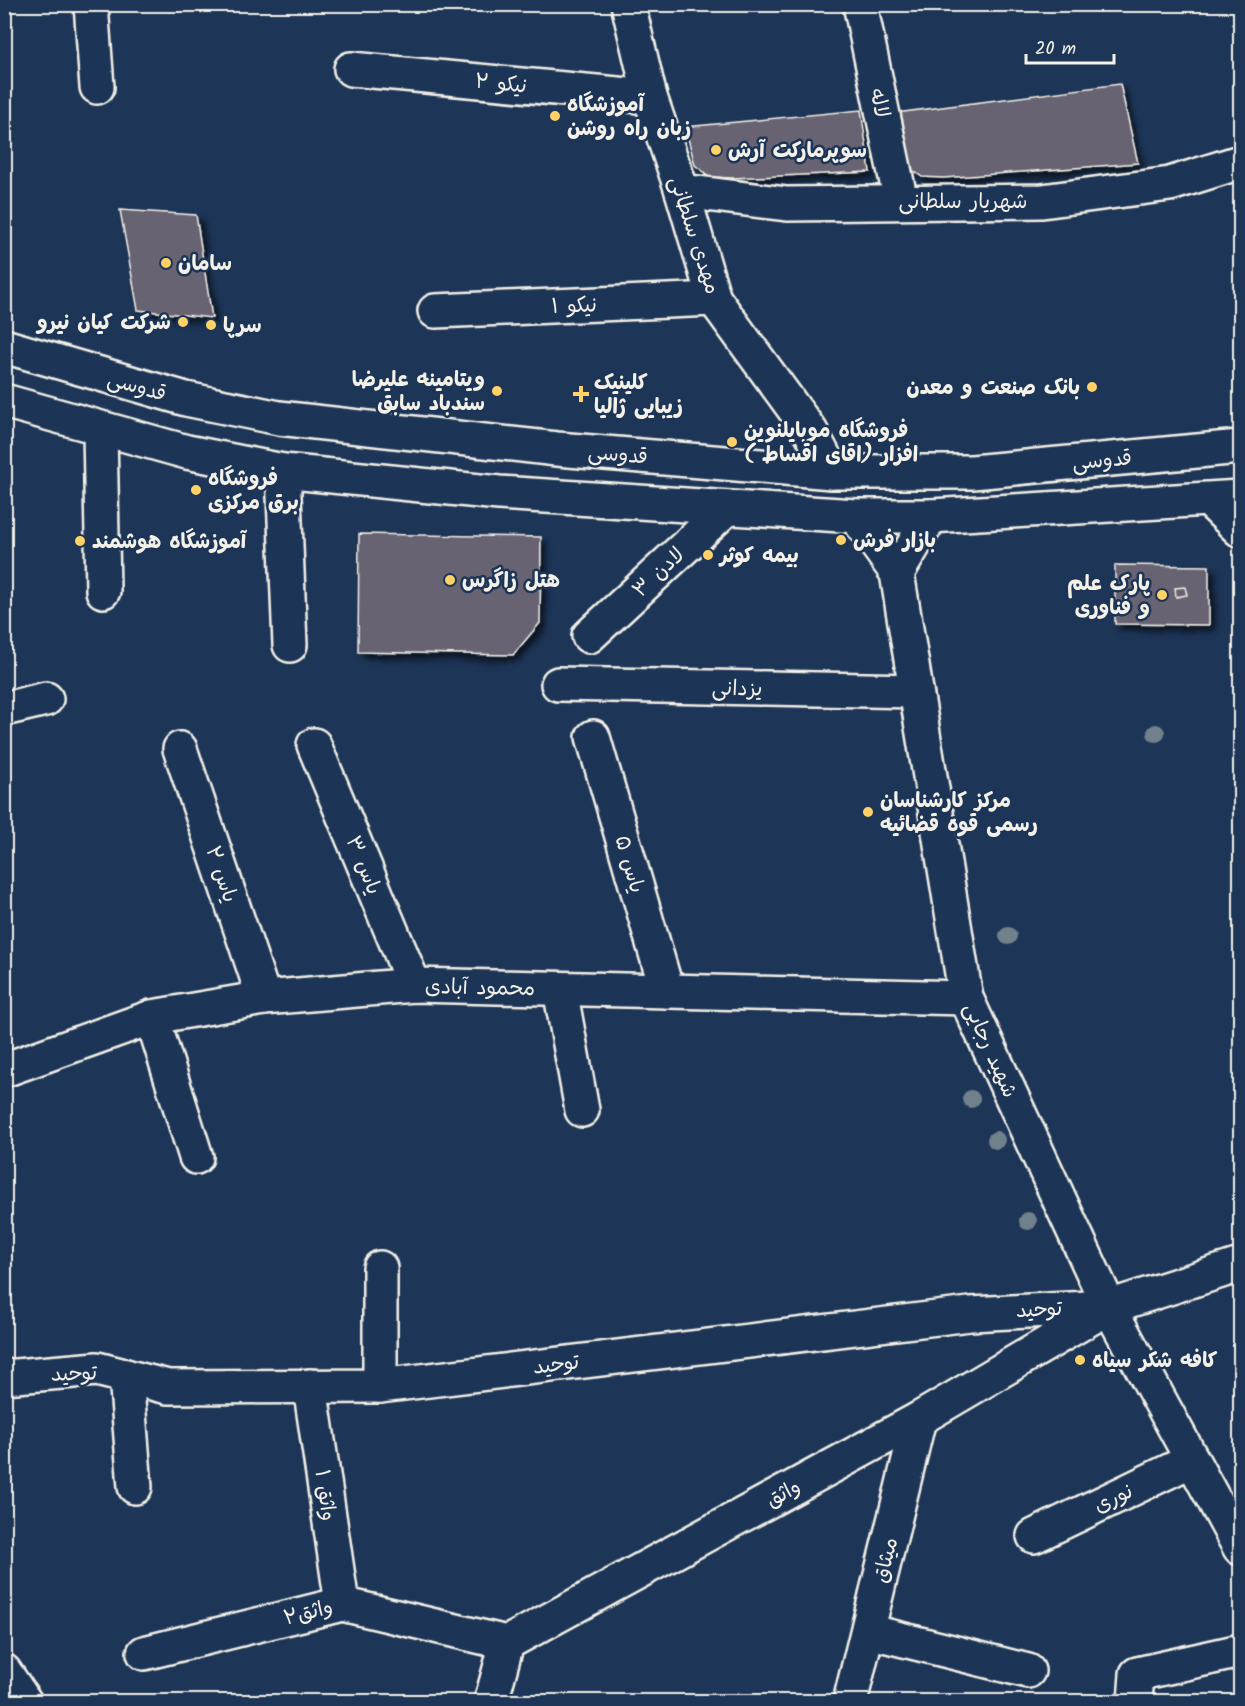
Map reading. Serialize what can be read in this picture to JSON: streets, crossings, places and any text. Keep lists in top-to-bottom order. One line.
{"streets":{"street":["نیکو ۲","لاله","شهریار سلطانی","مهدی سلطانی","نیکو ۱","قدوسی","لادن ۳","یزدانی","یاس ۵","یاس ۳","یاس ۲","محمود آبادی","شهید رجایی","توحید","واثق","واثق ۱","نوری","میثاق","واثق۲"]},"crossings":[["نیکو ۲","مهدی سلطانی"],["لاله","شهریار سلطانی"],["شهریار سلطانی","مهدی سلطانی"],["مهدی سلطانی","نیکو ۱"],["مهدی سلطانی","قدوسی"],["یزدانی","شهید رجایی"],["یاس ۵","محمود آبادی"],["یاس ۳","محمود آبادی"],["یاس ۲","محمود آبادی"],["محمود آبادی","شهید رجایی"],["شهید رجایی","توحید"],["شهید رجایی","واثق"],["شهید رجایی","نوری"],["توحید","واثق"],["توحید","واثق ۱"],["واثق","میثاق"],["واثق","واثق۲"],["واثق ۱","واثق۲"]],"places":{"other":["آموزشگاه زبان راه روشن","سوپرمارکت آرش","سامان","شرکت کیان نیرو","سرپا","بانک صنعت و معدن","ویتامینه علیرضا سندباد سابق","فروشگاه موبایلنوین افزار (اقای اقساط )","فروشگاه برق مرکزی","بازار فرش","آموزشگاه هوشمند","بیمه کوثر","هتل زاگرس","پارک علم و فناوری","مرکز کارشناسان رسمی قوه قضائیه","کافه شکر سیاه"],"health":["کلینیک زیبایی ژالیا"]},"scale_bar":"20 m"}
